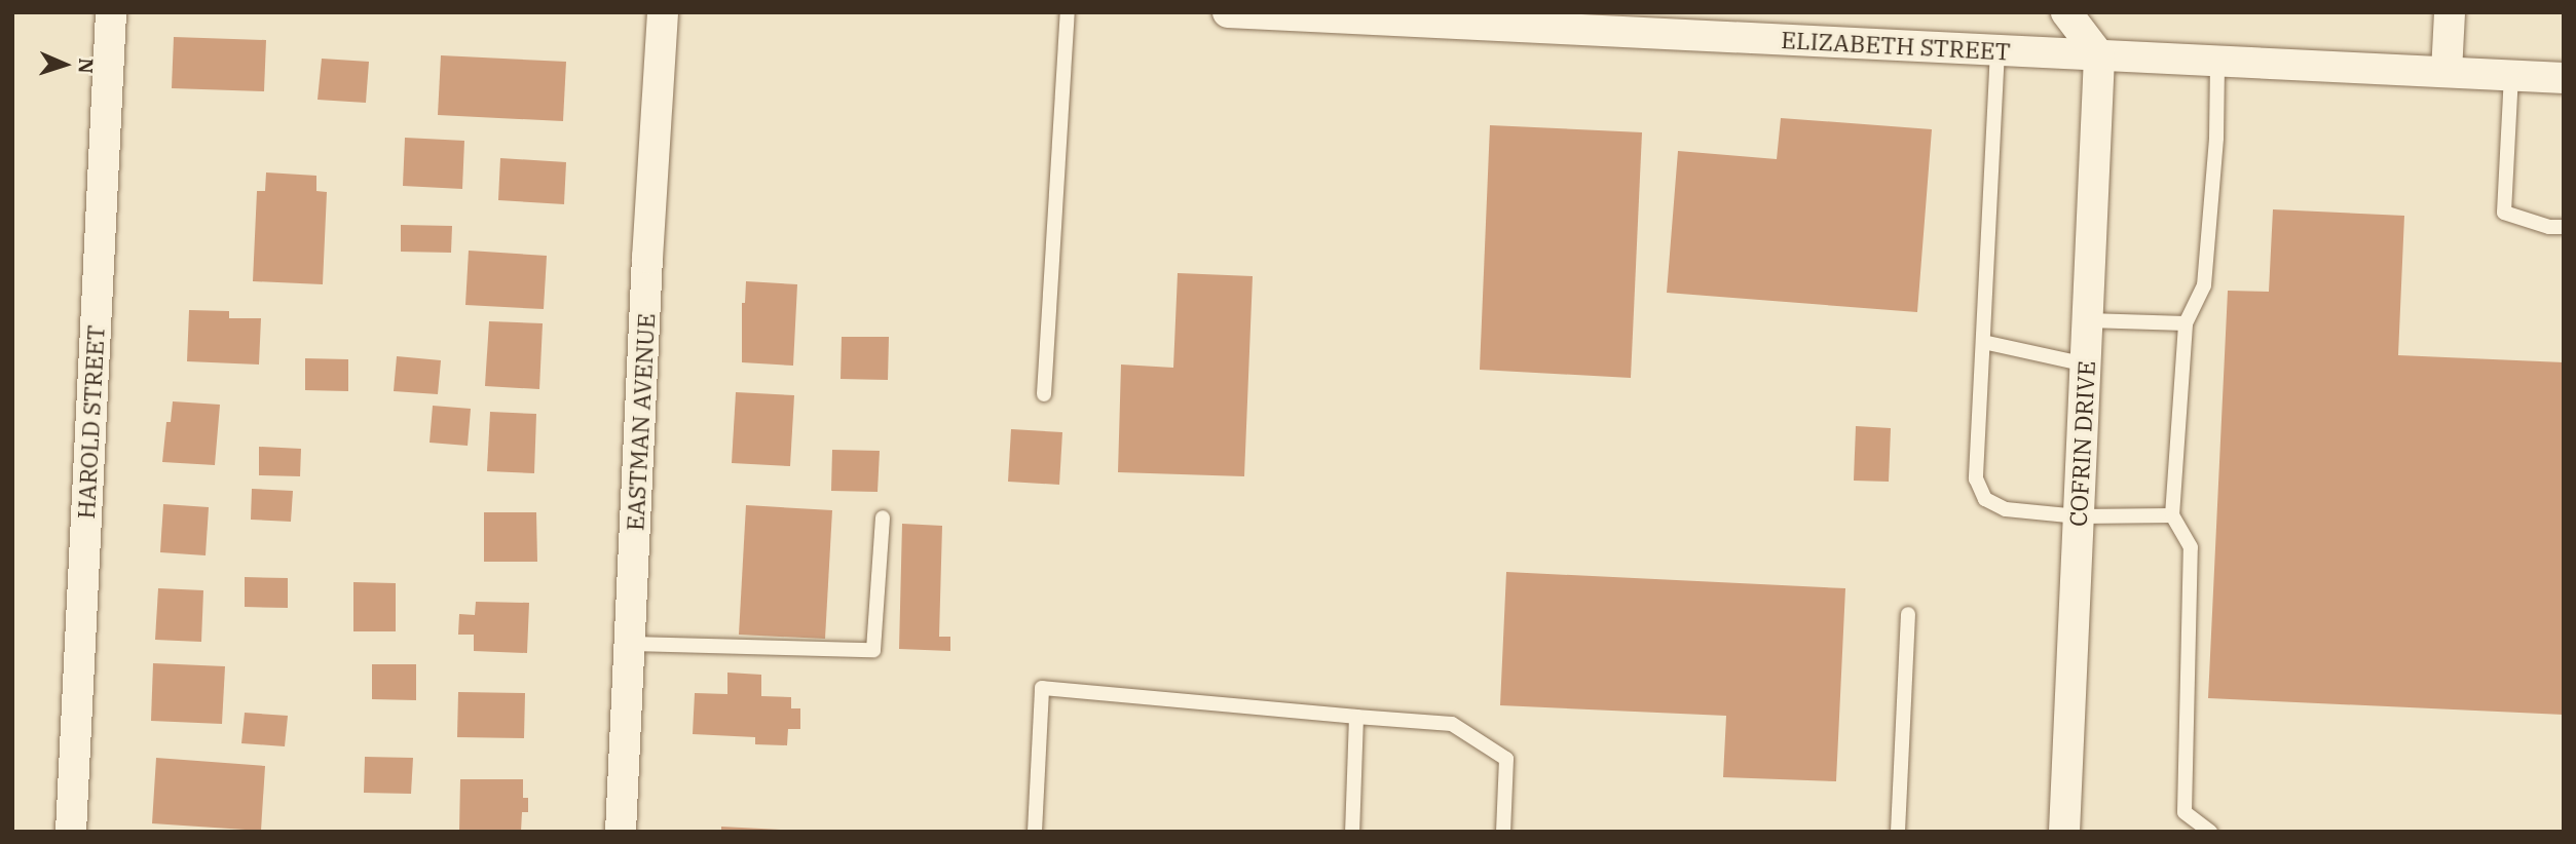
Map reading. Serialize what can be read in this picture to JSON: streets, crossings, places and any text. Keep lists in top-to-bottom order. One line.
{"streets":{"street":["ELIZABETH STREET","HAROLD STREET","EASTMAN AVENUE","COFRIN DRIVE"]},"crossings":[["ELIZABETH STREET","COFRIN DRIVE"]],"north":"right"}
